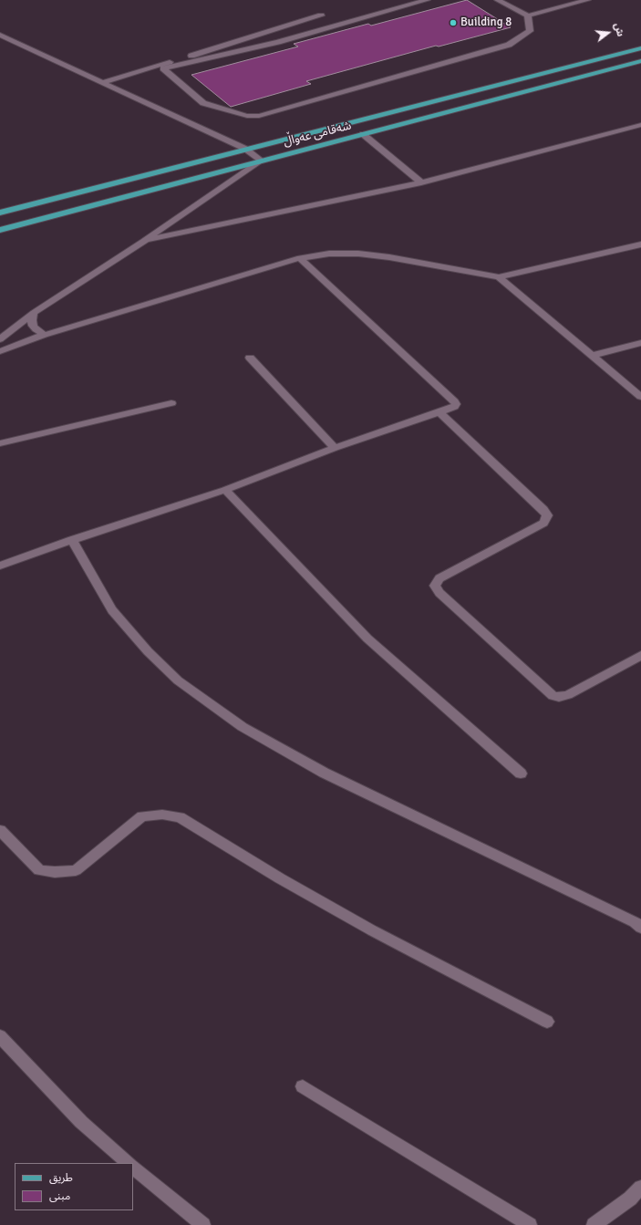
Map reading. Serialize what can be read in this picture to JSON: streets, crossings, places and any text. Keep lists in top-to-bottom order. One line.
{"streets":{"main road":["شەقامی عەواڵ"]},"places":["Building 8"],"legend":["طريق","مبنى"],"north":"right"}
